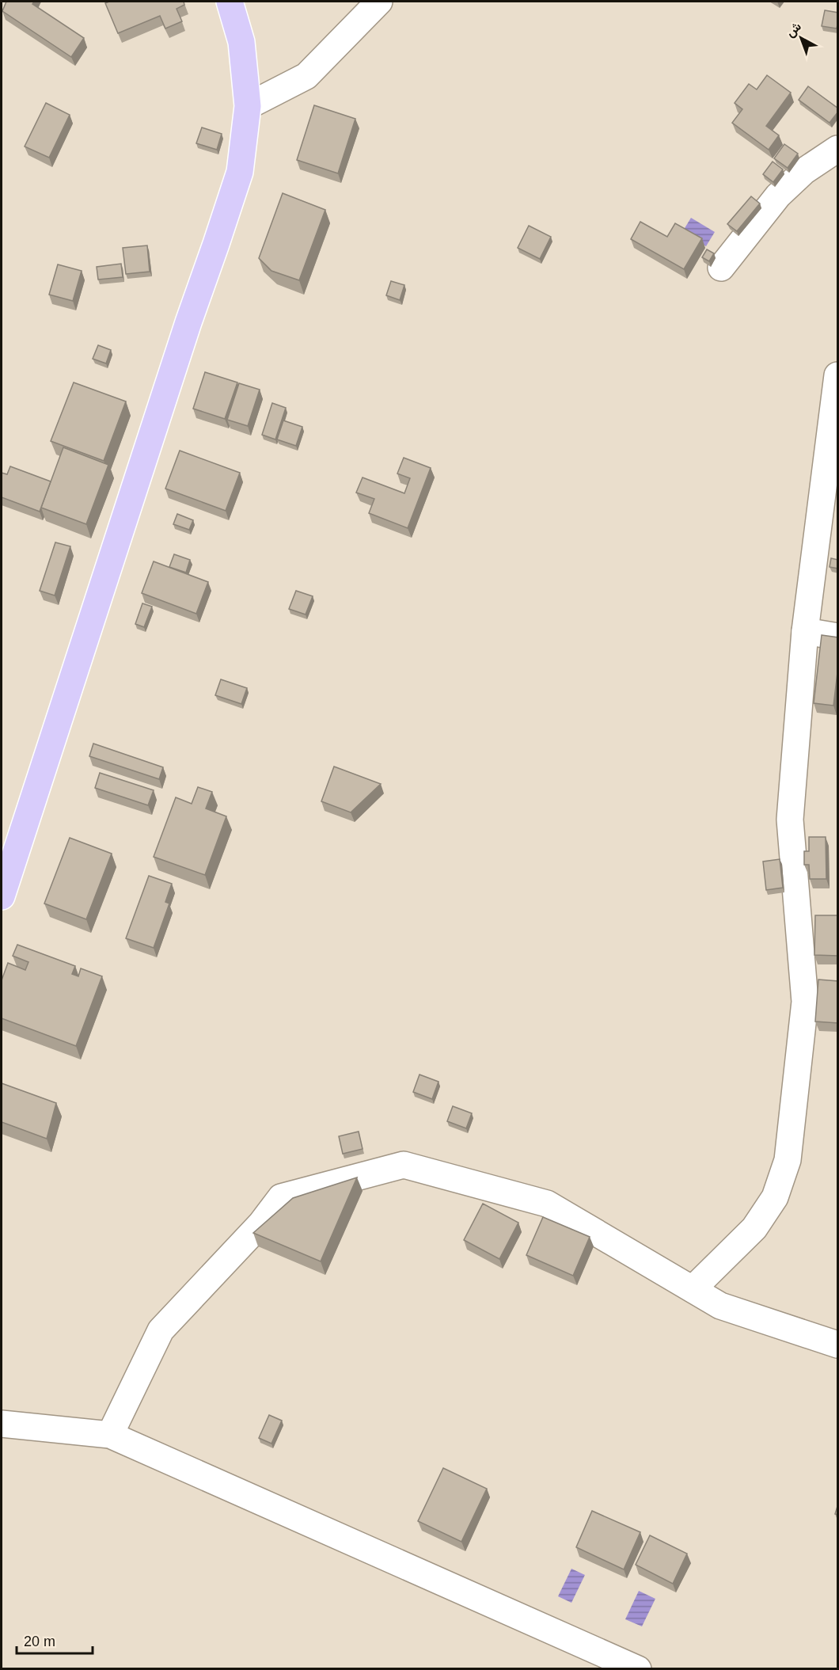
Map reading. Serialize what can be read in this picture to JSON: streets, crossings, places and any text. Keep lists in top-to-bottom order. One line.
{"scale_bar":"20 m","north":"top left"}
